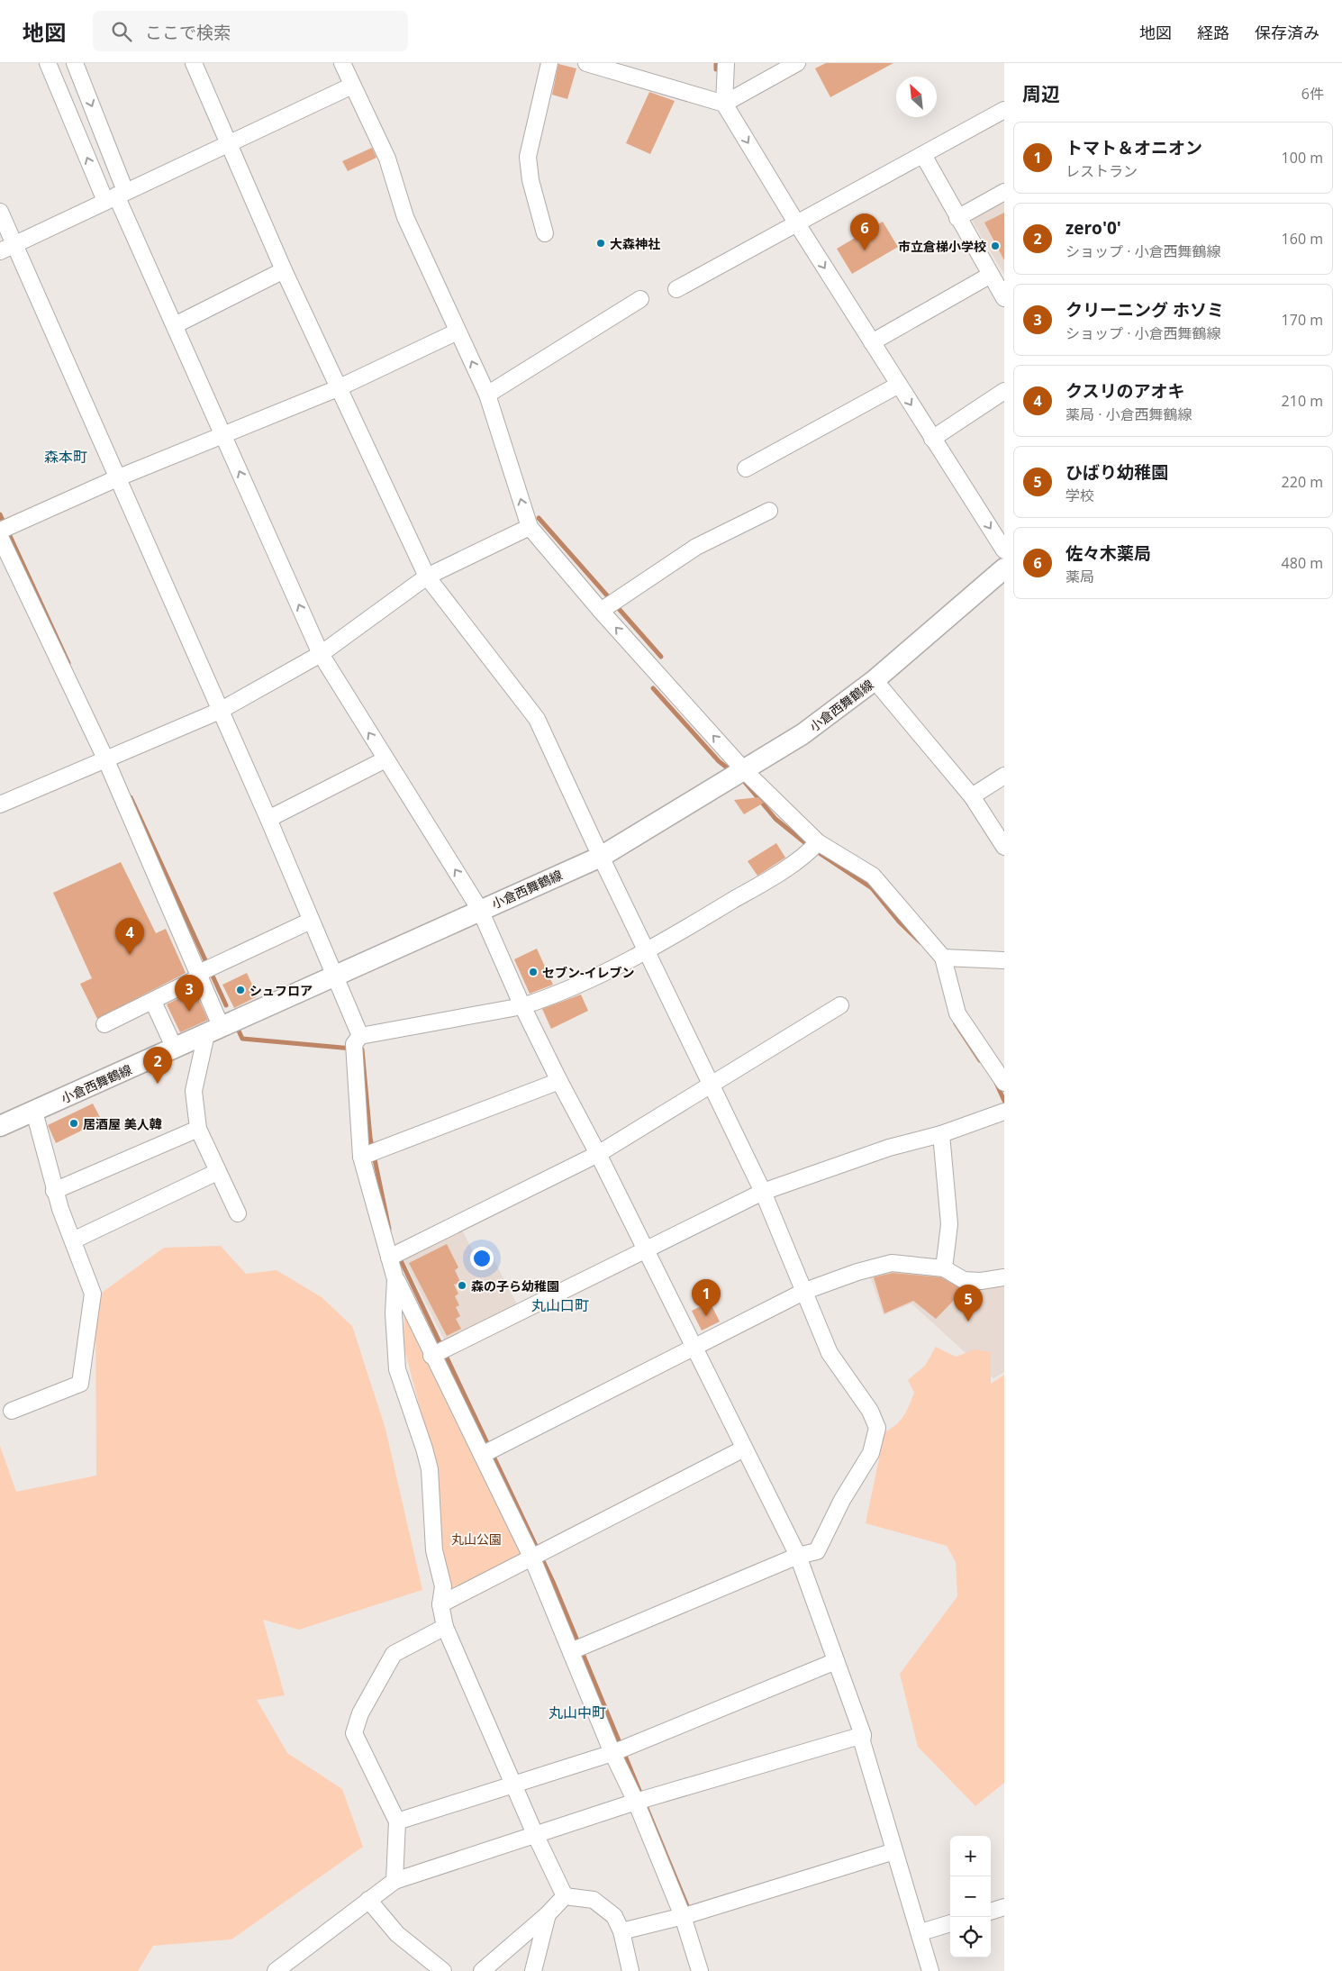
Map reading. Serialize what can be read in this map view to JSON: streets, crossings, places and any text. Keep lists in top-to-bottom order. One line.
{"streets":{"main road":["小倉西舞鶴線"]},"districts":["森本町","丸山口町","丸山中町"],"parks":["丸山公園"],"places":["大森神社","市立倉梯小学校","セブン-イレブン","シュフロア","居酒屋 美人韓","森の子ら幼稚園"],"north":"top left","page":{"header":"地図","search":"ここで検索","nav":["地図","経路","保存済み"],"heading":["周辺","6件"],"list":[{"mark":"1","name":"トマト＆オニオン","note":"レストラン","value":"100 m"},{"mark":"2","name":"zero'0'","note":"ショップ · 小倉西舞鶴線","value":"160 m"},{"mark":"3","name":"クリーニング ホソミ","note":"ショップ · 小倉西舞鶴線","value":"170 m"},{"mark":"4","name":"クスリのアオキ","note":"薬局 · 小倉西舞鶴線","value":"210 m"},{"mark":"5","name":"ひばり幼稚園","note":"学校","value":"220 m"},{"mark":"6","name":"佐々木薬局","note":"薬局","value":"480 m"}],"pins":["6","4","3","2","1","5"],"map_buttons":["+","−"]}}
